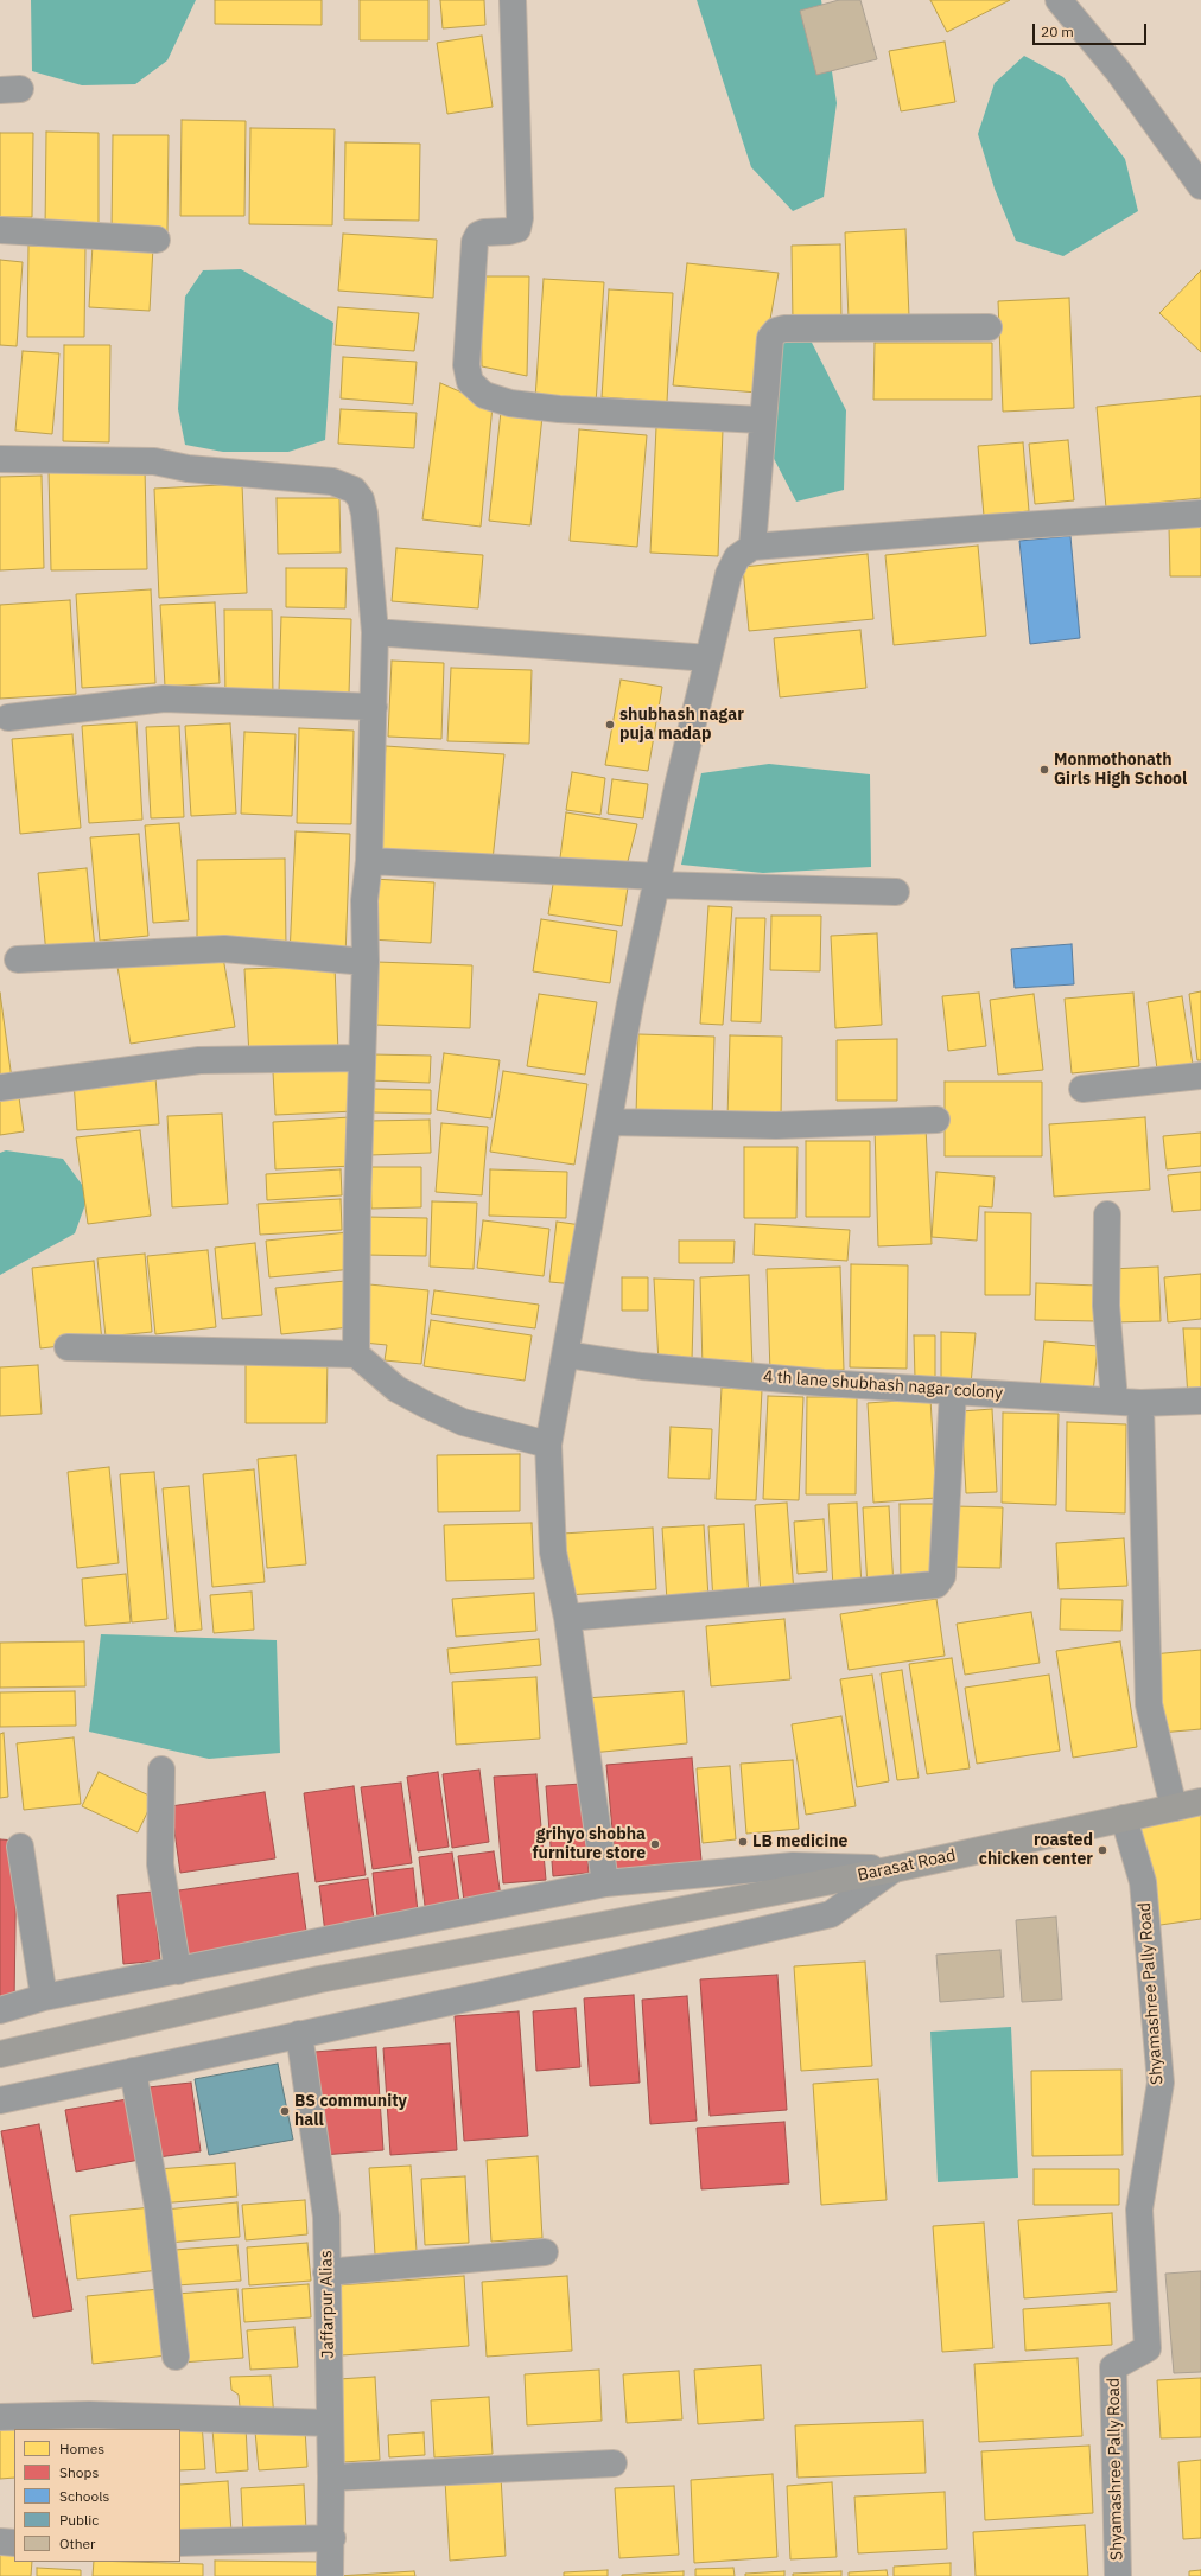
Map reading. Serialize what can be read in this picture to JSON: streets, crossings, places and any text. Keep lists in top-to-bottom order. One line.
{"streets":{"main road":["Barasat Road"],"street":["4 th lane shubhash nagar colony","Shyamashree Pally Road","Jaffarpur Alias"]},"crossings":[["Barasat Road","Shyamashree Pally Road"]],"places":["shubhash nagar puja madap","Monmothonath Girls High School","LB medicine","grihyo shobha furniture store","roasted chicken center","BS community hall"],"legend":["Homes","Shops","Schools","Public","Other"],"scale_bar":"20 m"}
